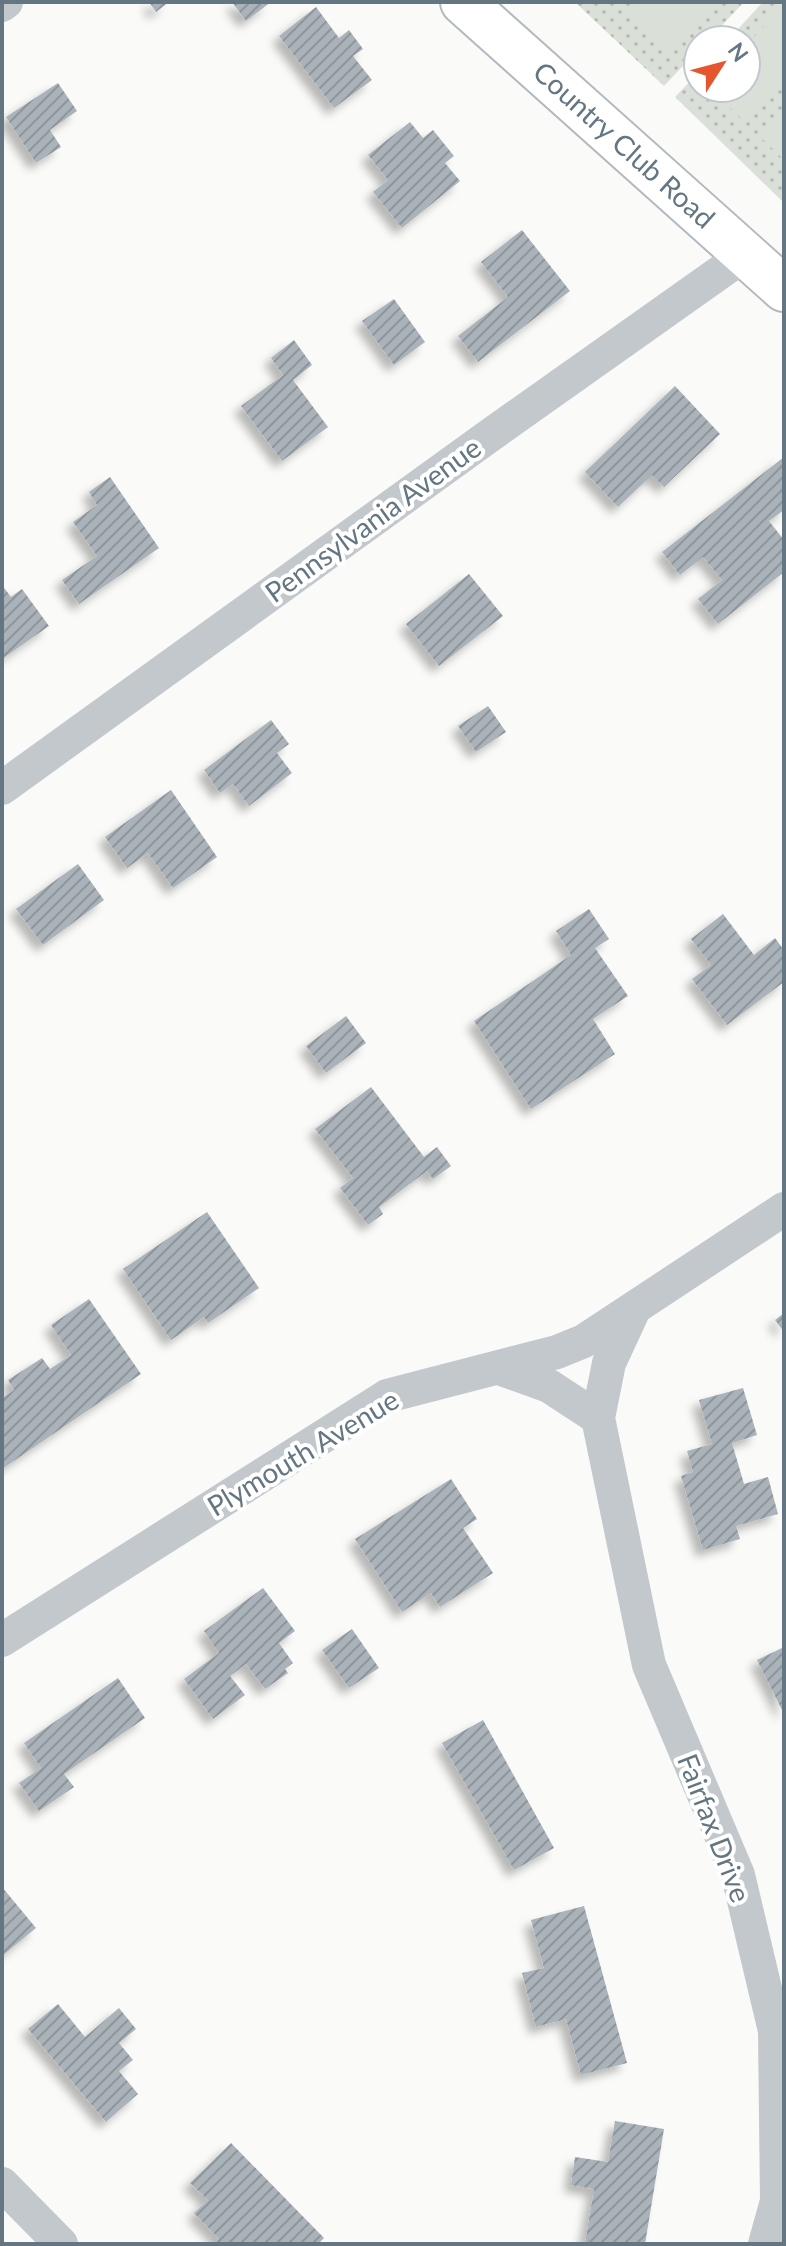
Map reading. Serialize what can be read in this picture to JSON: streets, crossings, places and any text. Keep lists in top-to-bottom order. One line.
{"streets":{"main road":["Country Club Road"],"street":["Pennsylvania Avenue","Plymouth Avenue","Fairfax Drive"]},"crossings":[["Country Club Road","Pennsylvania Avenue"],["Plymouth Avenue","Fairfax Drive"]],"north":"top right"}
